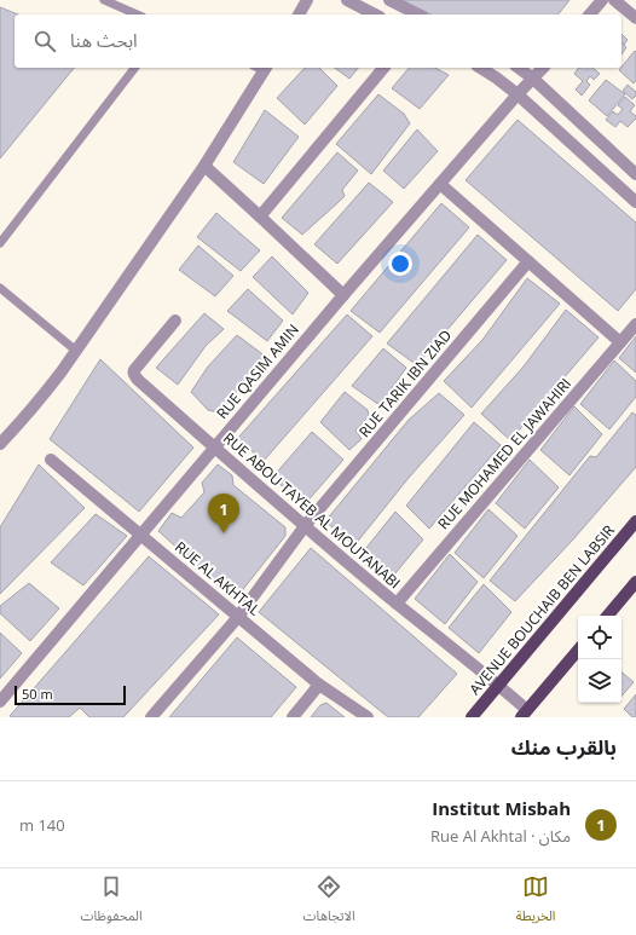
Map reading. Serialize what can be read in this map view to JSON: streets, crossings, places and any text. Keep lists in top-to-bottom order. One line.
{"streets":{"main road":["AVENUE BOUCHAIB BEN LABSIR"],"street":["RUE QASIM AMIN","RUE TARIK IBN ZIAD","RUE MOHAMED EL JAWAHIRI","RUE ABOU TAYEB AL MOUTANABI","RUE AL AKHTAL"]},"crossings":[["RUE QASIM AMIN","RUE ABOU TAYEB AL MOUTANABI"],["RUE QASIM AMIN","RUE AL AKHTAL"],["RUE TARIK IBN ZIAD","RUE ABOU TAYEB AL MOUTANABI"],["RUE TARIK IBN ZIAD","RUE AL AKHTAL"],["RUE MOHAMED EL JAWAHIRI","RUE ABOU TAYEB AL MOUTANABI"],["RUE ABOU TAYEB AL MOUTANABI","AVENUE BOUCHAIB BEN LABSIR"]],"scale_bar":"50 m","page":{"search":"ابحث هنا","pins":"1","scale":"50 m","heading":"بالقرب منك","list":[{"mark":"1","name":"Institut Misbah","note":"مكان · Rue Al Akhtal","value":"140 m"}],"nav":["الخريطة","الاتجاهات","المحفوظات"]}}
